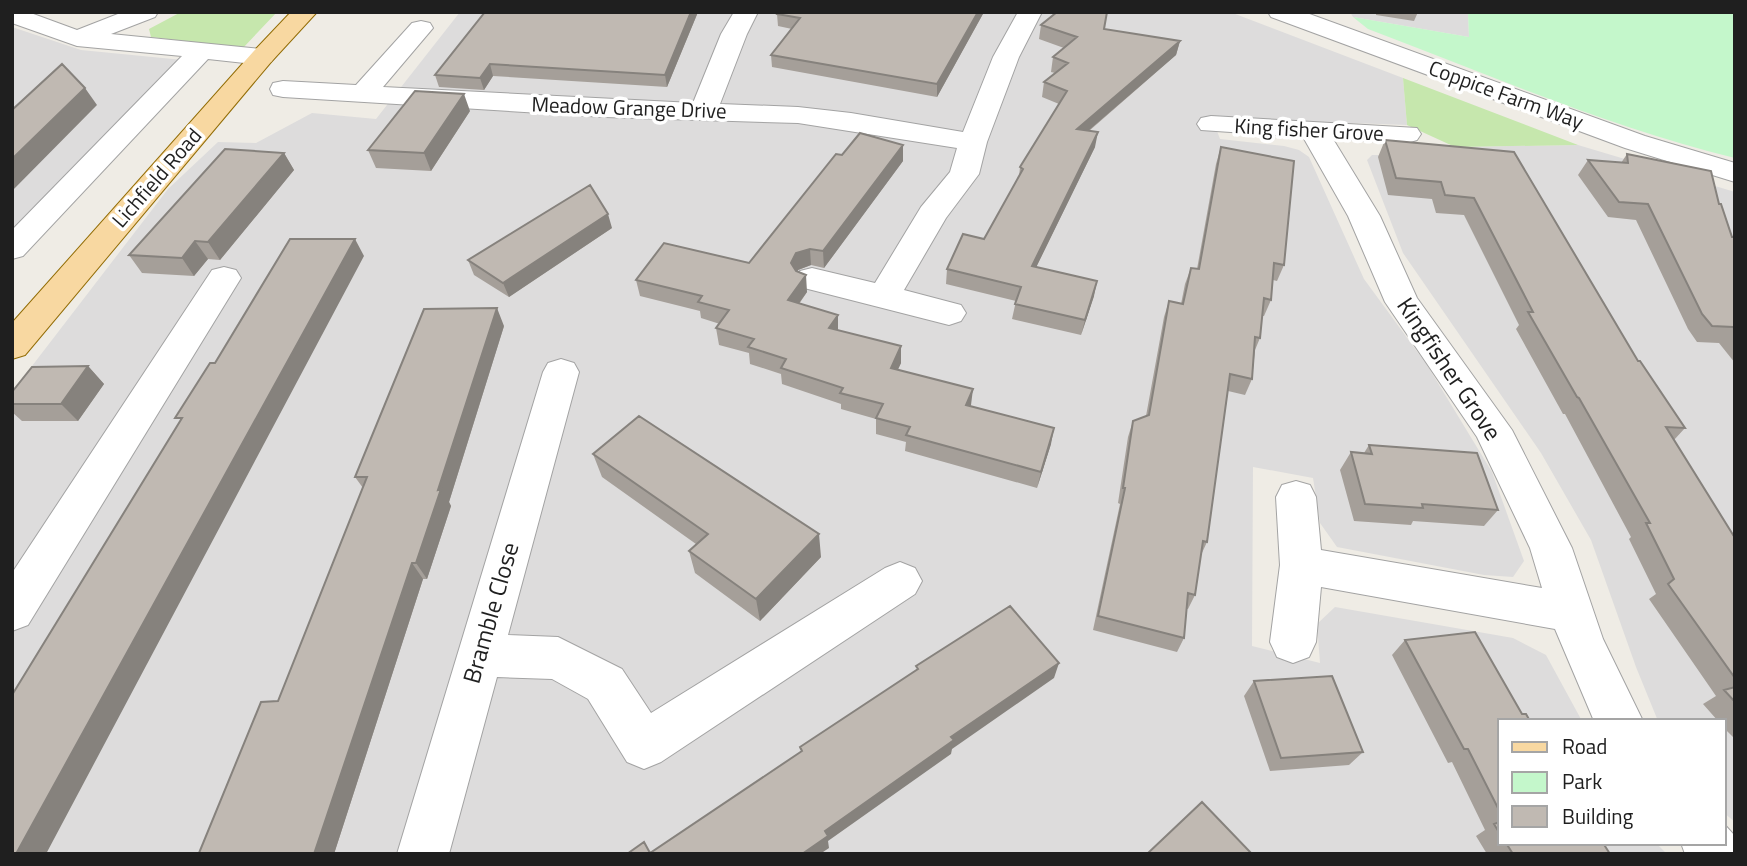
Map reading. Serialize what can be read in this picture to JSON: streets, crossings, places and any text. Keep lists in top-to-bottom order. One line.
{"streets":{"main road":["Lichfield Road"],"street":["Coppice Farm Way","Meadow Grange Drive","King fisher Grove","Kingfisher Grove","Bramble Close"]},"crossings":[["King fisher Grove","Kingfisher Grove"]],"legend":["Road","Park","Building"]}
